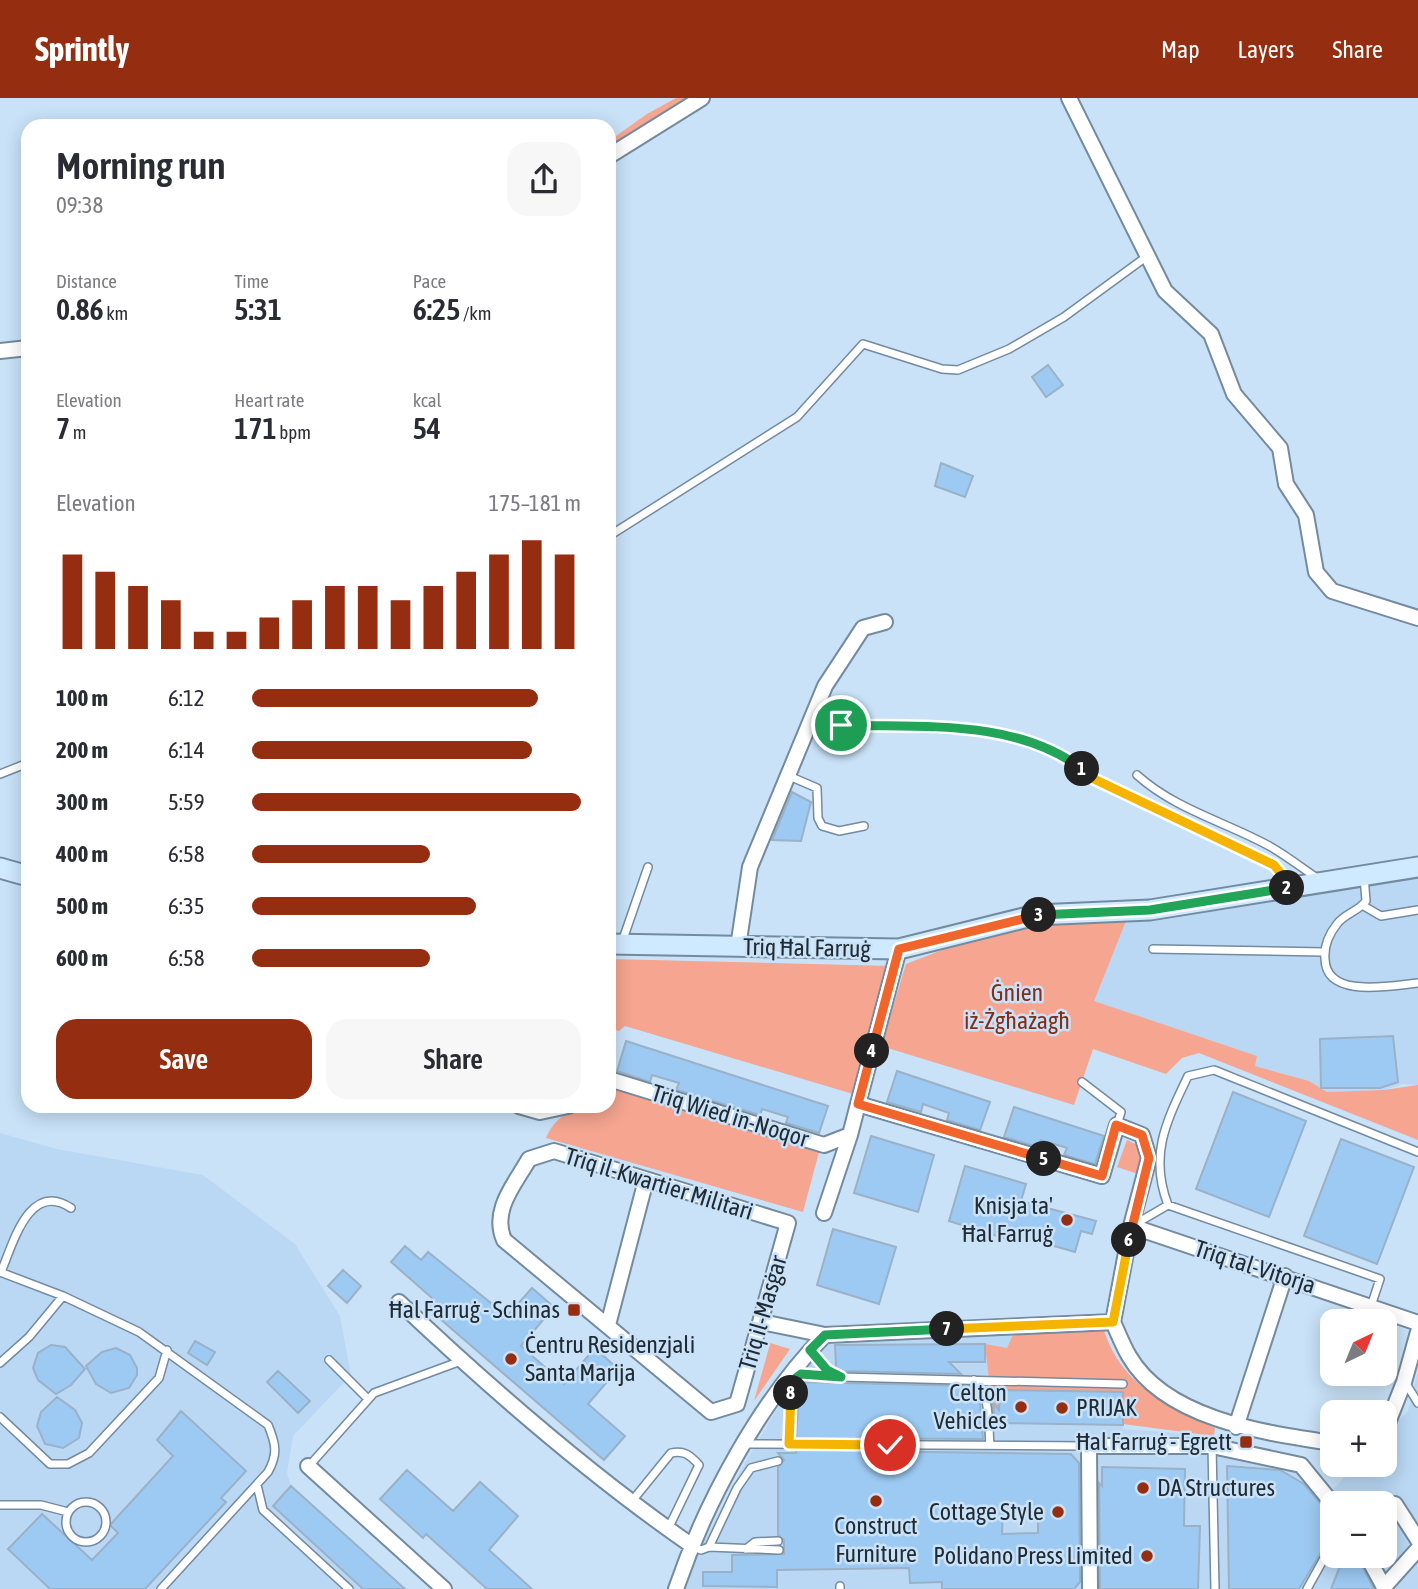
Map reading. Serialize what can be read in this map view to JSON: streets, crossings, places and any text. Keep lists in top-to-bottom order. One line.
{"streets":{"main road":["Triq Ħal Farruġ"],"street":["Triq Wied in-Noqor","Triq il-Kwartier Militari","Triq tal-Vitorja","Triq il-Masġar"]},"crossings":[["Triq il-Kwartier Militari","Triq il-Masġar"]],"parks":["Ġnien iż-Żgħażagħ"],"places":{"other":["Knisja ta' Ħal Farruġ","Ċentru Residenzjali Santa Marija","Celton Vehicles","PRIJAK","DA Structures","Construct Furniture","Cottage Style","Polidano Press Limited"],"transit":["Ħal Farruġ - Schinas","Ħal Farruġ - Egrett"]},"north":"top right","page":{"header":"Sprintly","nav":["Map","Layers","Share"],"heading":["Morning run","09:38"],"stats":[["Distance","0.86 km"],["Time","5:31"],["Pace","6:25 /km"],["Elevation","7 m"],["Heart rate","171 bpm"],["kcal","54"]],"chart":["Elevation","175–181 m"],"list":[{"name":"100 m","note":"6:12"},{"name":"200 m","note":"6:14"},{"name":"300 m","note":"5:59"},{"name":"400 m","note":"6:58"},{"name":"500 m","note":"6:35"},{"name":"600 m","note":"6:58"}],"pins":["1","2","3","4","5","6","7","8"],"buttons":["Save","Share"],"map_buttons":["+","−"]}}
